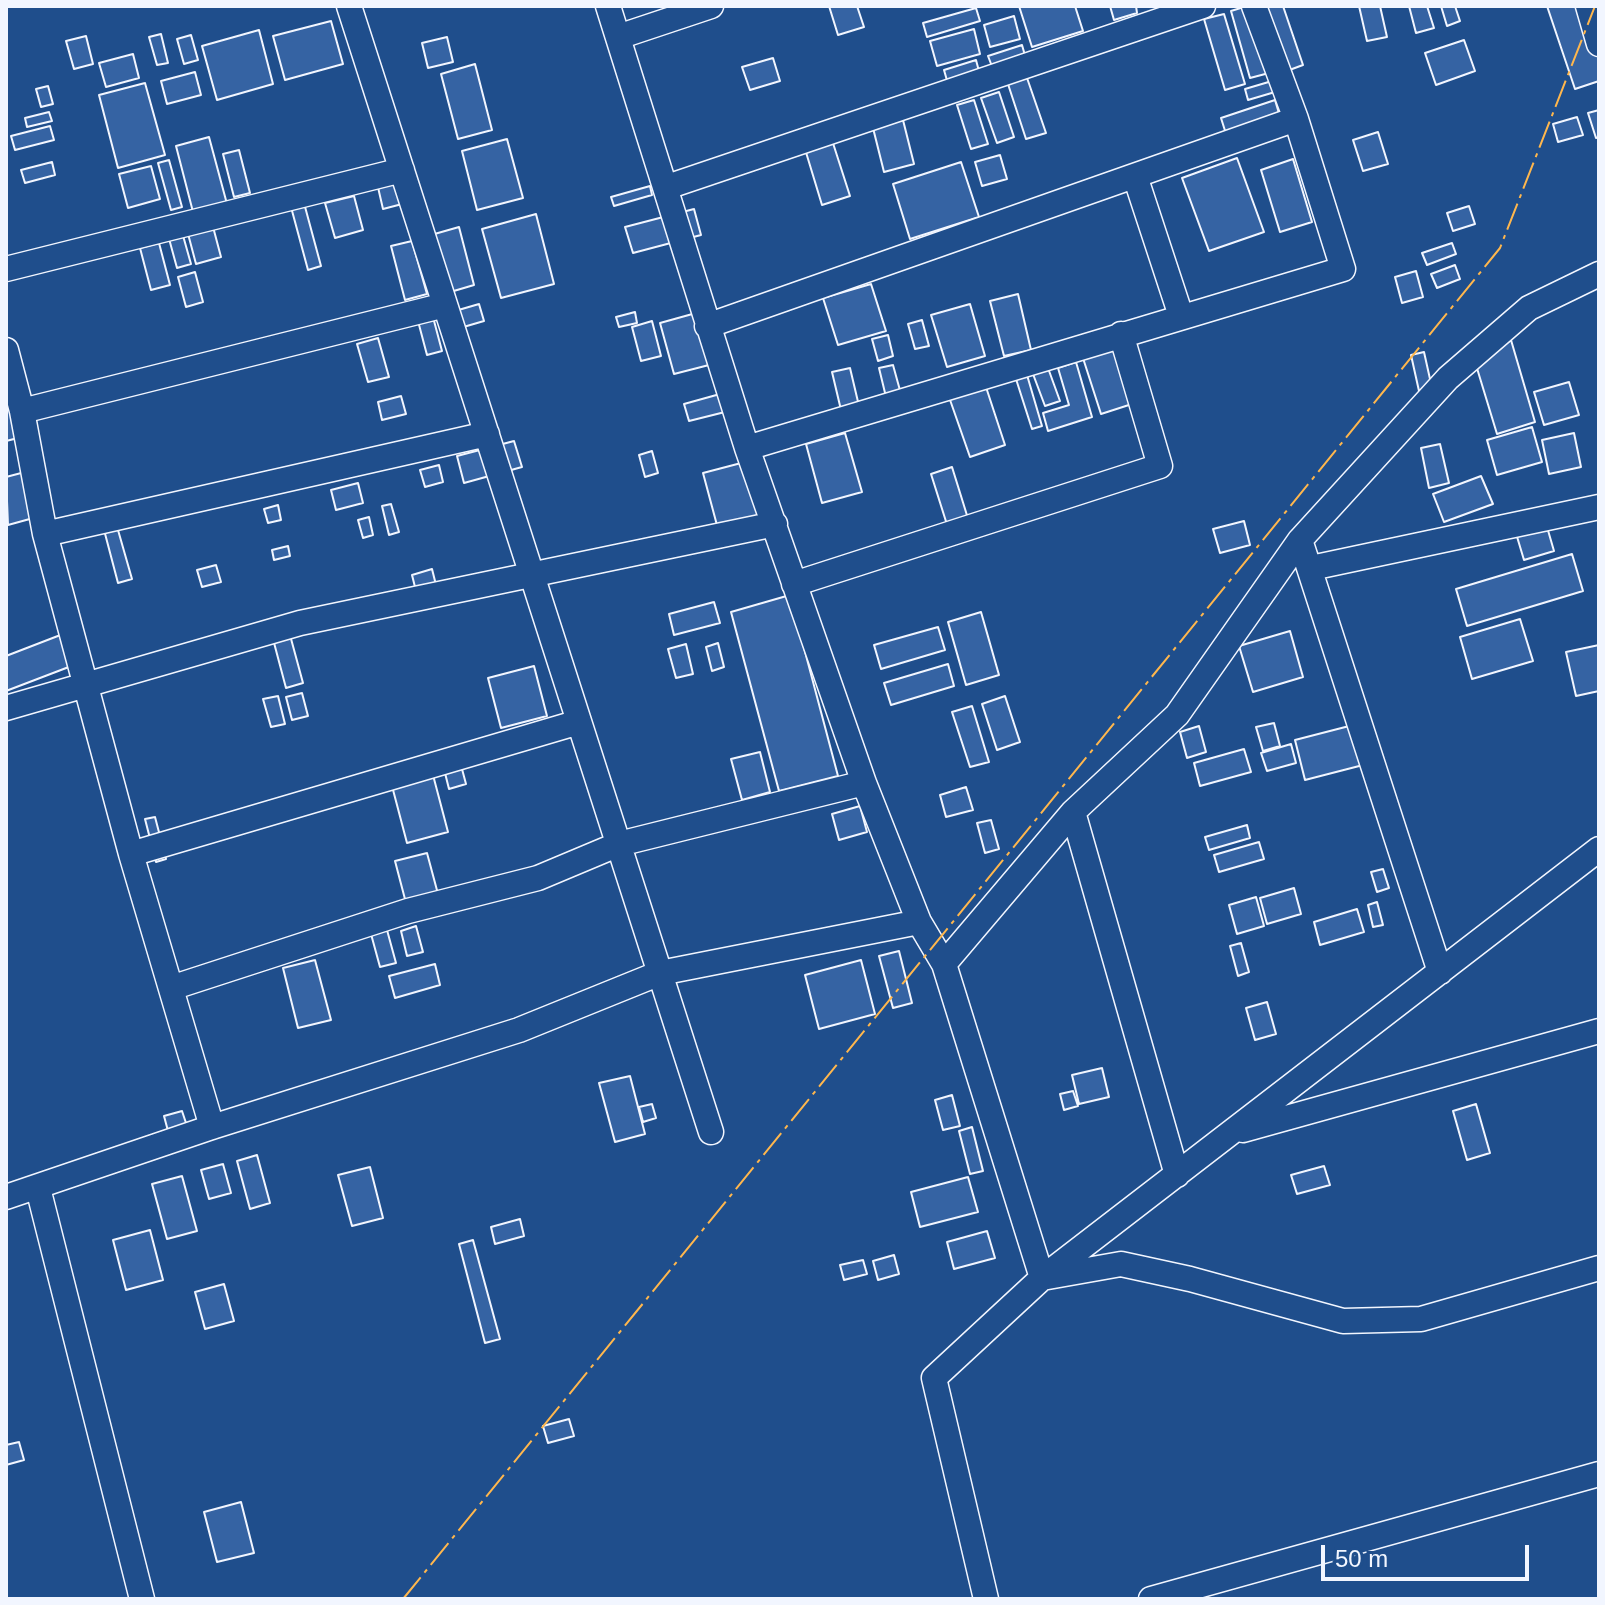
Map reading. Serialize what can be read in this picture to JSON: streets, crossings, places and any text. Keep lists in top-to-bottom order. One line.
{"scale_bar":"50 m"}
